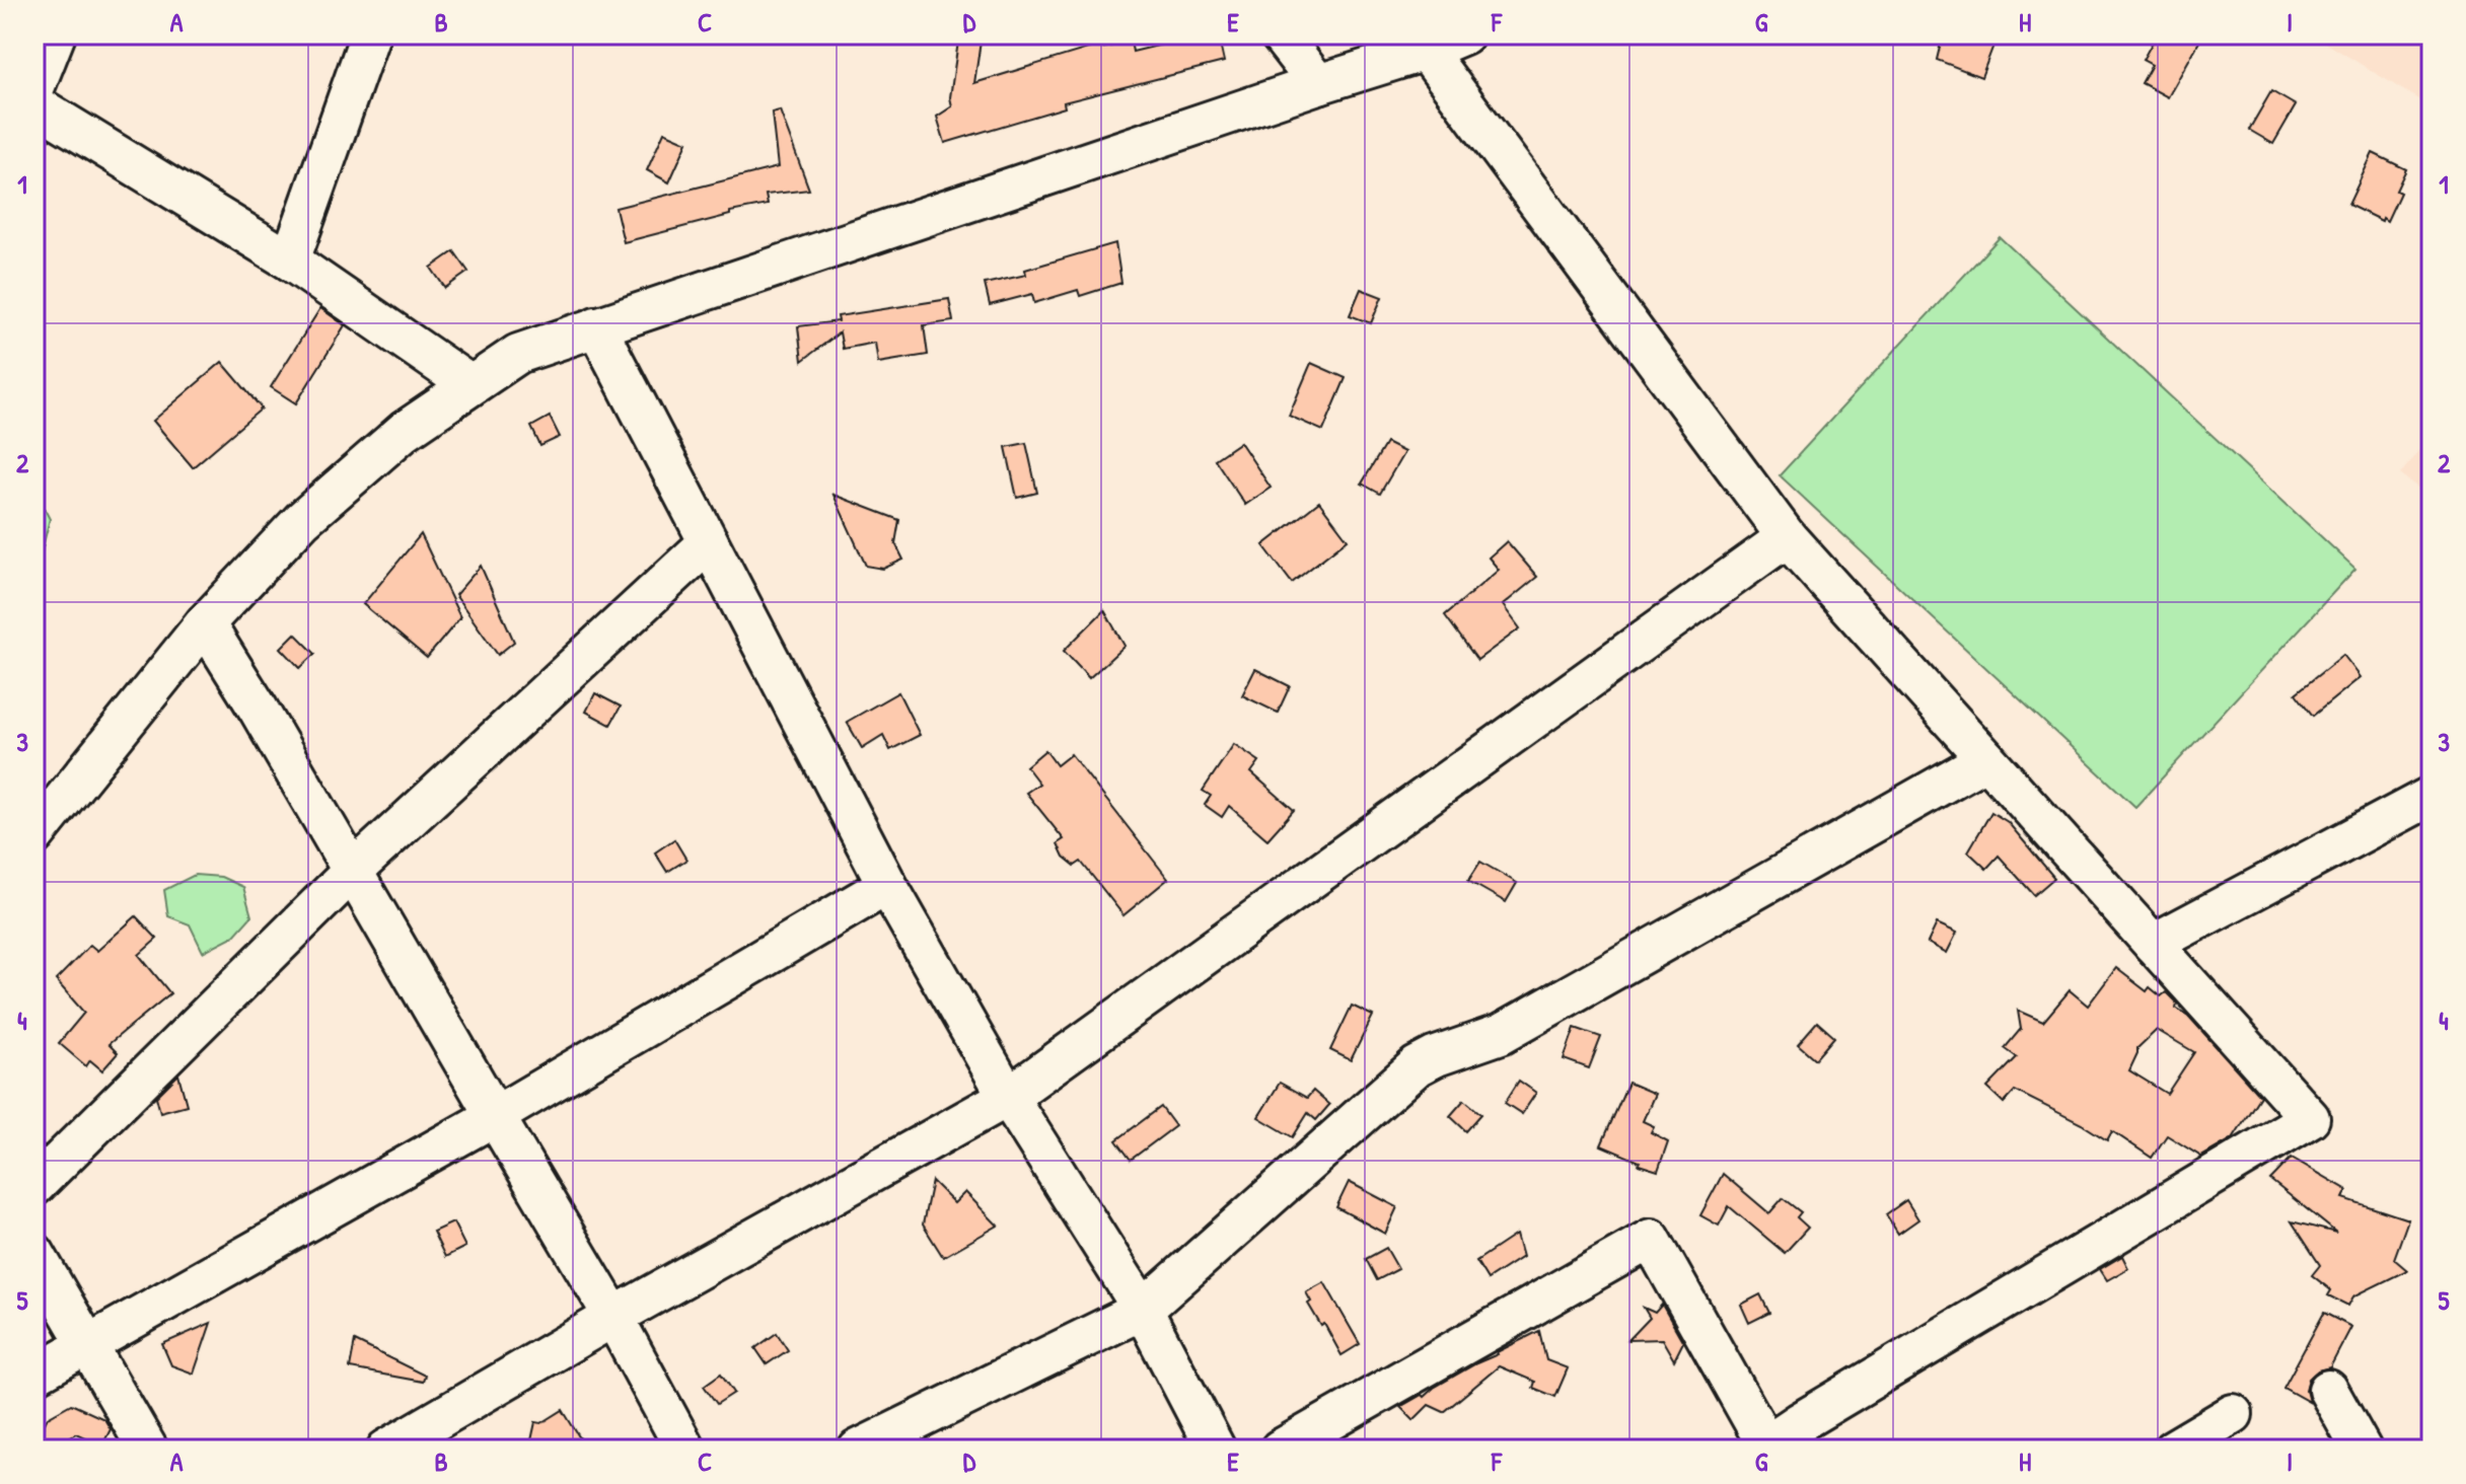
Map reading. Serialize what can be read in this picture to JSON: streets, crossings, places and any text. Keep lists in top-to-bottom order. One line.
{"grid":{"columns":["A","B","C","D","E","F","G","H","I"],"rows":["1","2","3","4","5"]}}
